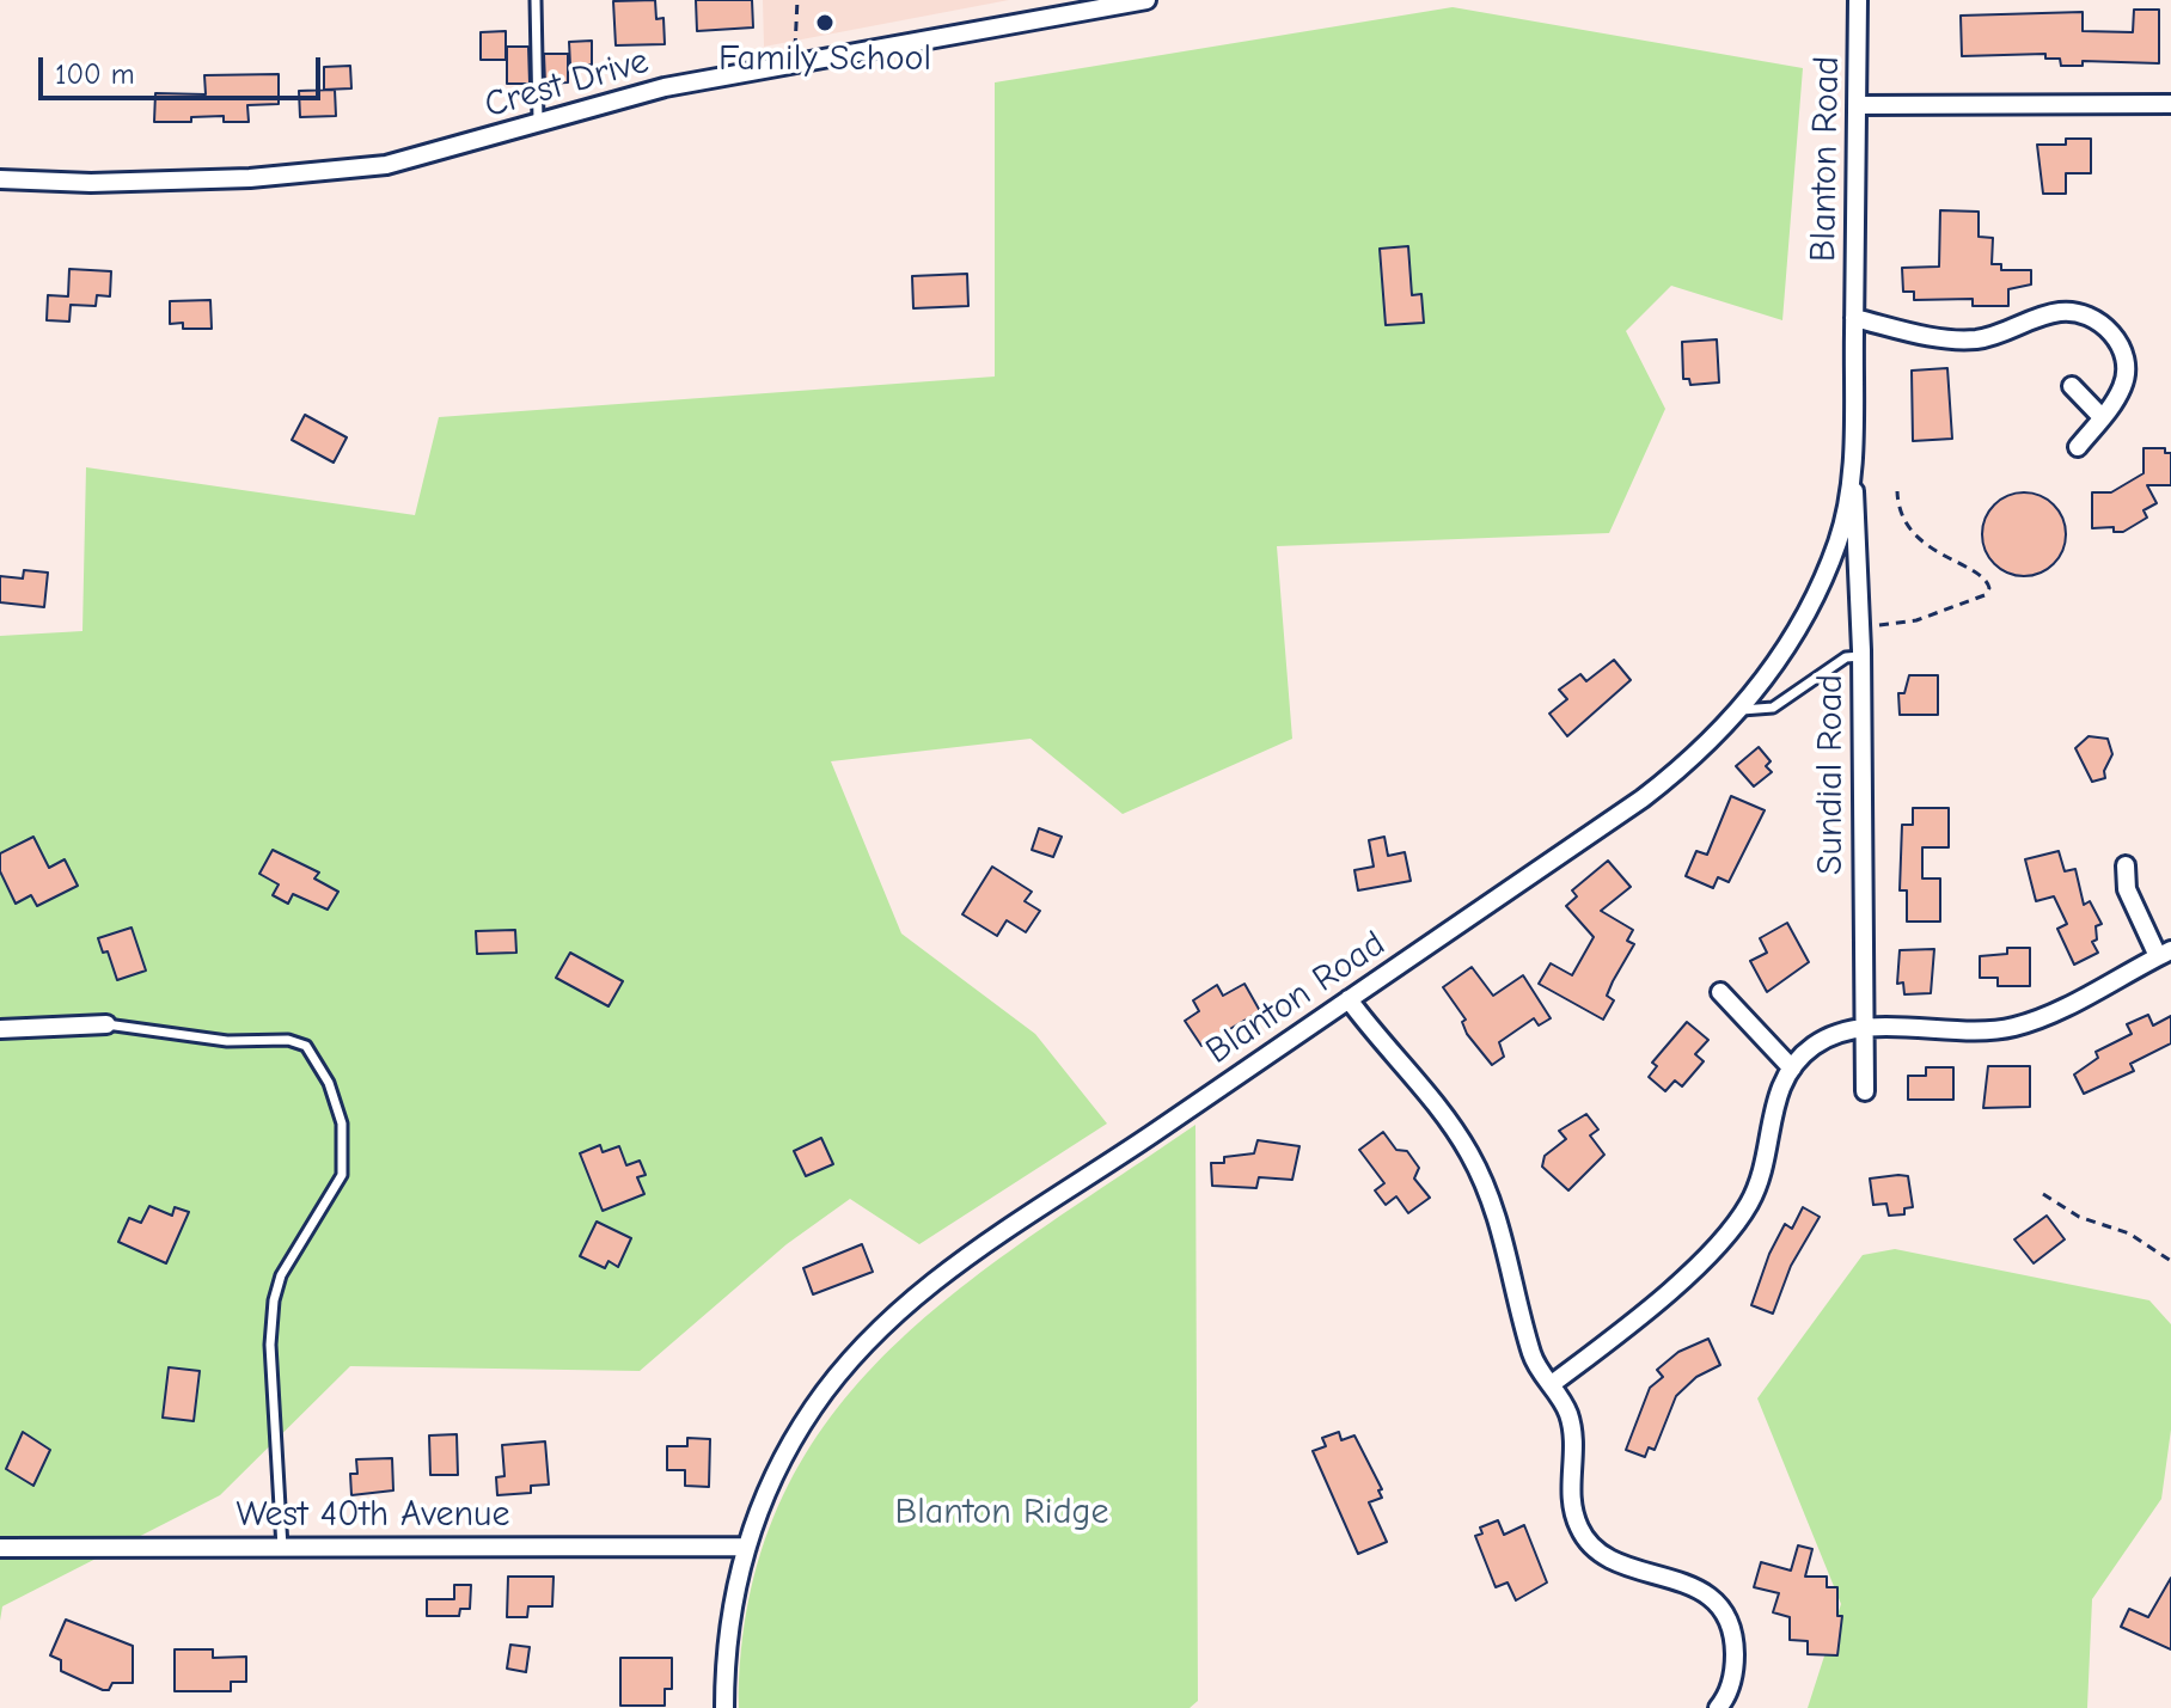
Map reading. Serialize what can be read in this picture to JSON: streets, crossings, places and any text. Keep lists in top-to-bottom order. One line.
{"streets":{"street":["Crest Drive","Blanton Road","Sundial Road","West 40th Avenue"]},"crossings":[["Blanton Road","Sundial Road"],["Blanton Road","West 40th Avenue"]],"parks":["Blanton Ridge"],"places":["Family School"],"scale_bar":"100 m"}
